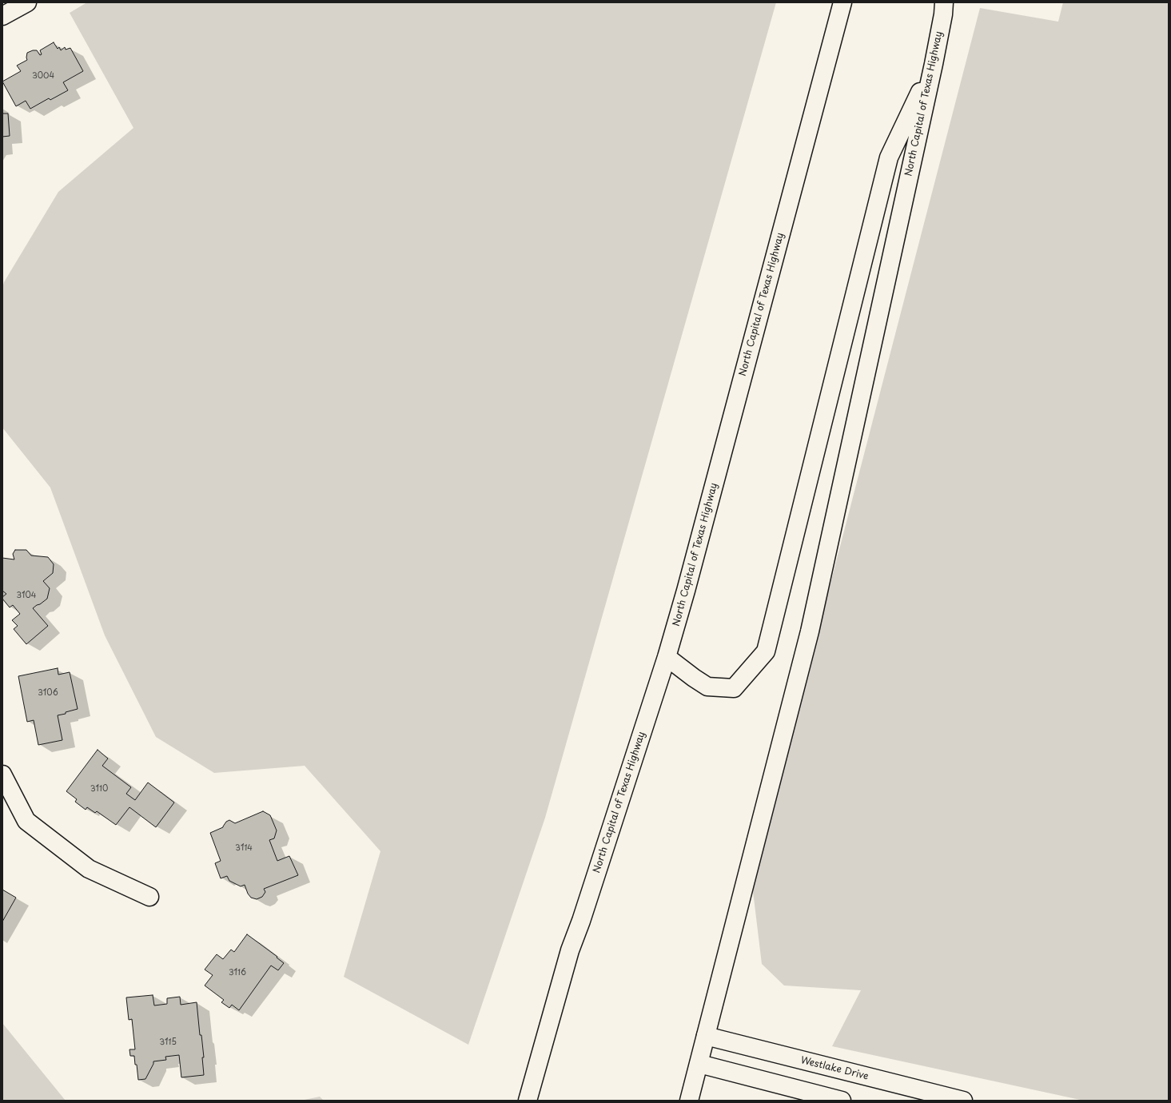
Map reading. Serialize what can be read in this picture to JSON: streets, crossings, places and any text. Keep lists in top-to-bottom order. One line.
{"streets":{"main road":["North Capital of Texas Highway","Westlake Drive"]},"crossings":[["North Capital of Texas Highway","Westlake Drive"]],"house_numbers":["3004","3104","3106","3110","3114","3116","3115"]}
